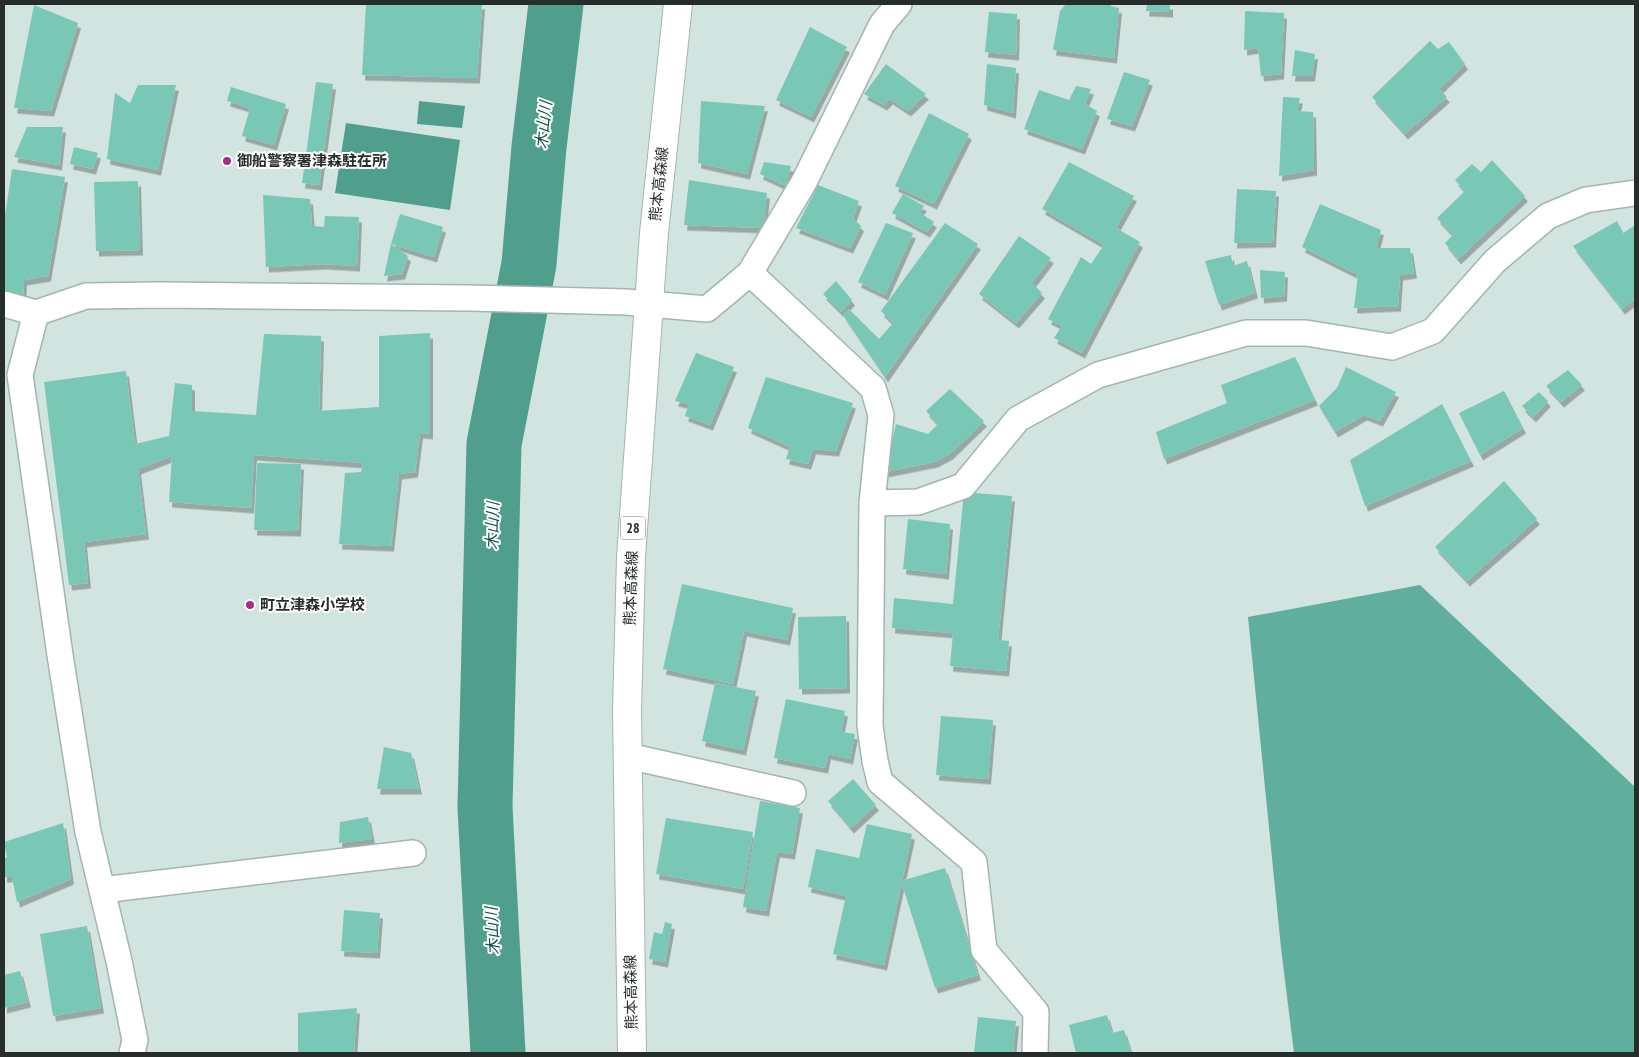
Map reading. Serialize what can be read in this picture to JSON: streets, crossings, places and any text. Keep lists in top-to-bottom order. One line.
{"streets":{"main road":["熊本高森線","28"]},"water":["木山川"],"places":["御船警察署津森駐在所","町立津森小学校"]}
